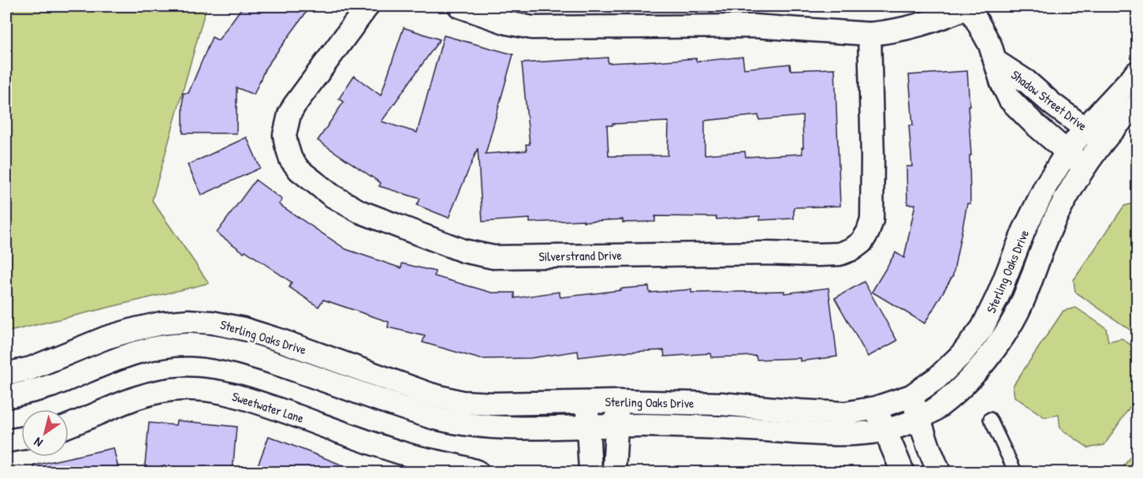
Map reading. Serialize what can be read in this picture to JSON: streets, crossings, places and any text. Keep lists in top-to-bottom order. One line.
{"streets":{"street":["Shadow Street Drive","Silverstrand Drive","Sterling Oaks Drive","Sweetwater Lane"]},"crossings":[["Shadow Street Drive","Sterling Oaks Drive"]],"north":"bottom left"}
